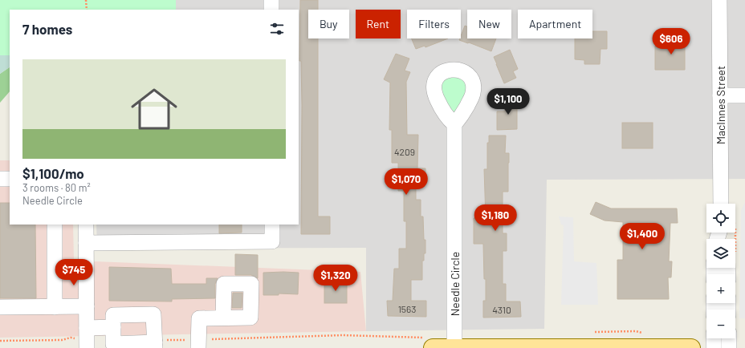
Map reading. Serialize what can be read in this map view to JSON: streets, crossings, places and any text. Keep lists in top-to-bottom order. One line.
{"streets":{"street":["MacInnes Street","Needle Circle"]},"house_numbers":["4209","1563","4310"],"page":{"chip":["Buy","Rent","Filters","New","Apartment"],"heading":"7 homes","price":["$606","$1,100","$1,070","$1,180","$1,400","$745","$1,320"],"list":[{"name":"$1,100/mo","note":"3 rooms · 80 m² · Needle Circle"}],"map_buttons":["+","−"]}}
